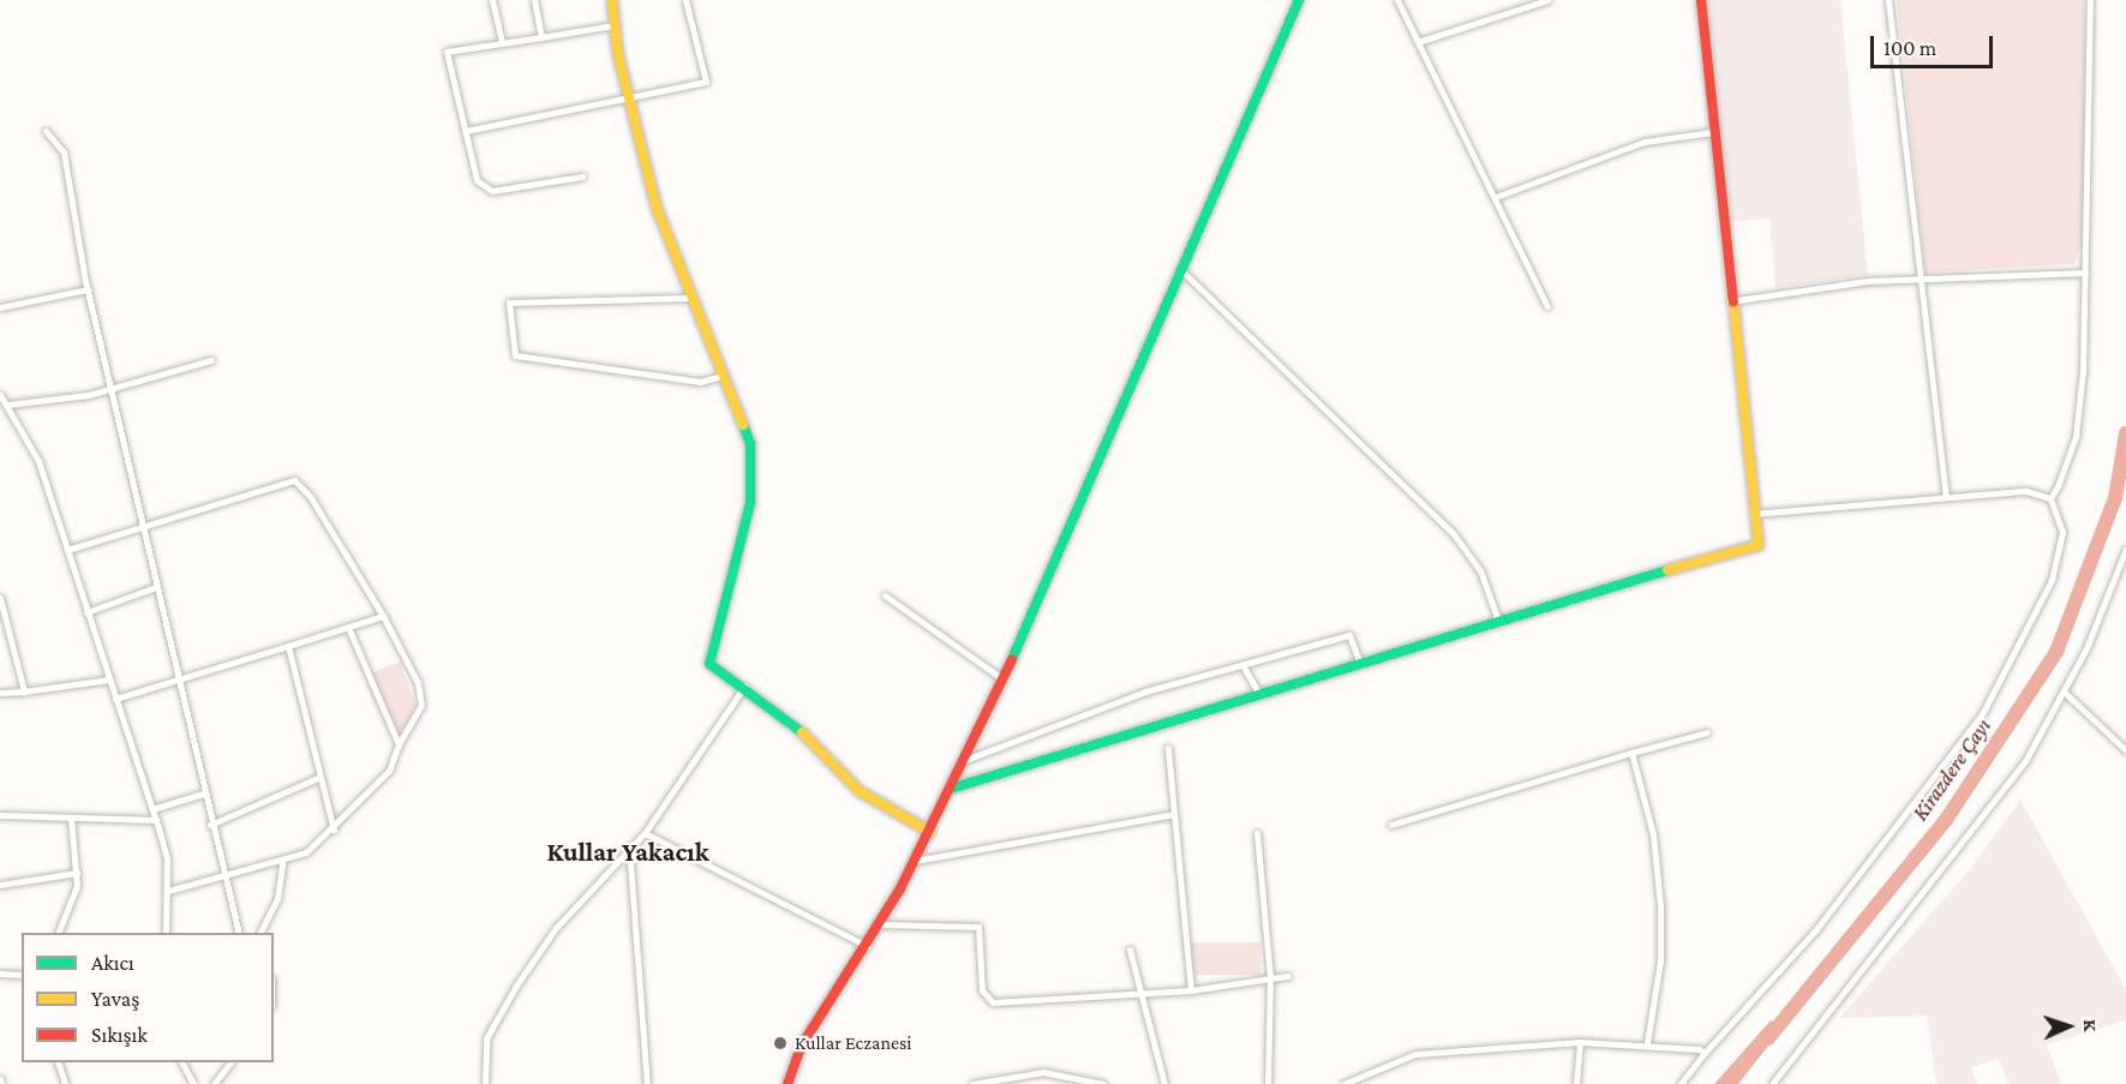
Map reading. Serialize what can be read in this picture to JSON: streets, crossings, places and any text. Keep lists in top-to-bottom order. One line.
{"districts":["Kullar Yakacık"],"water":["Kirazdere Çayı"],"places":["Kullar Eczanesi"],"legend":["Akıcı","Yavaş","Sıkışık"],"scale_bar":"100 m","north":"right"}
